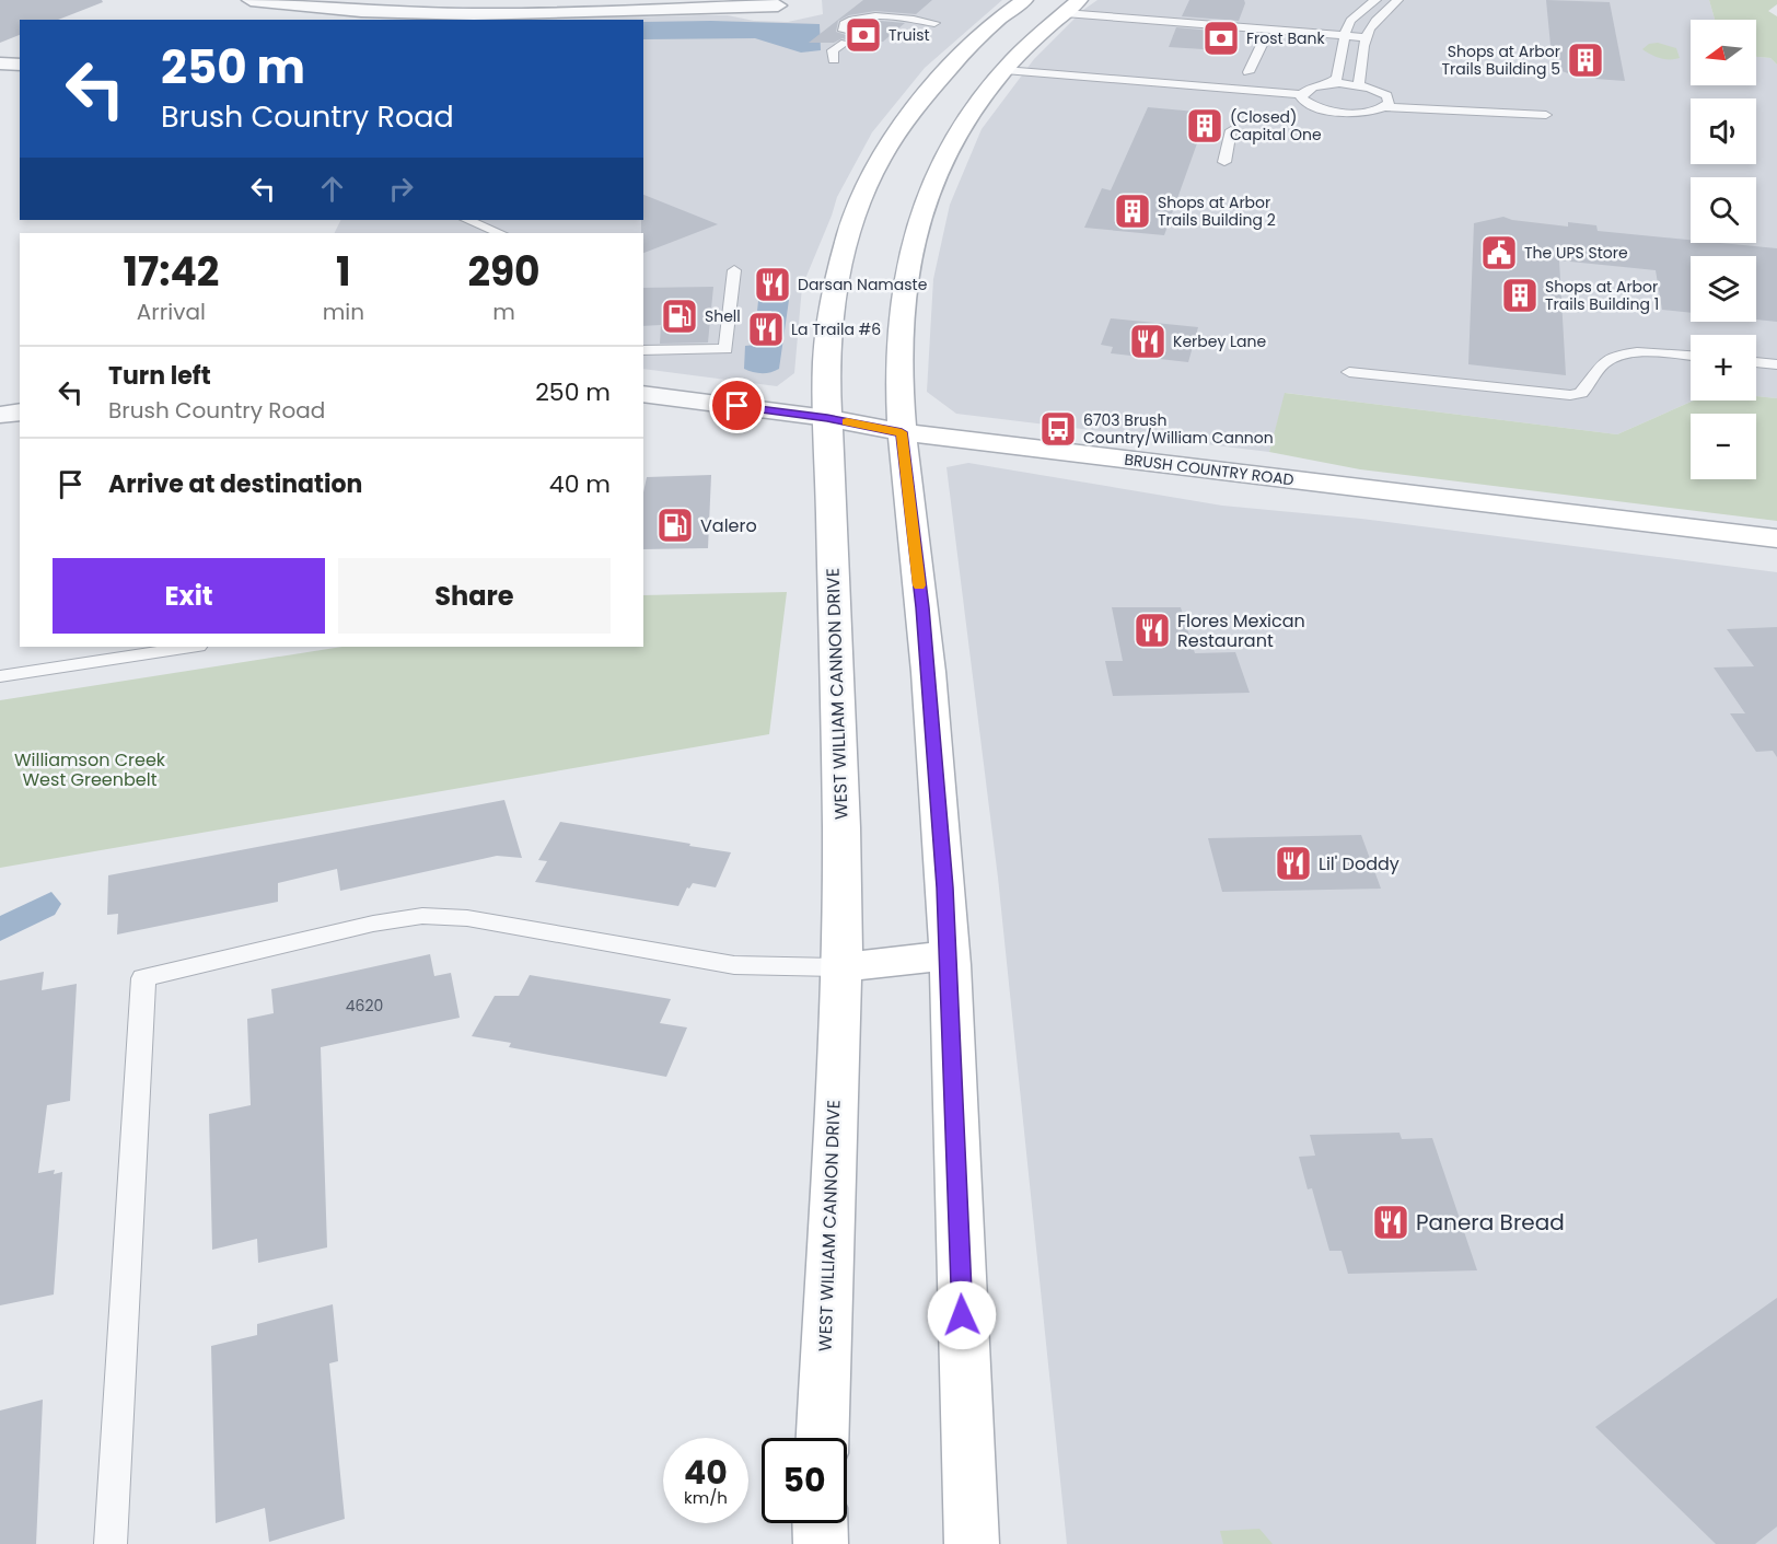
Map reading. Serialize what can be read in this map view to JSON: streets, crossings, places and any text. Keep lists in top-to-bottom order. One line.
{"streets":{"main road":["BRUSH COUNTRY ROAD","WEST WILLIAM CANNON DRIVE"]},"crossings":[["BRUSH COUNTRY ROAD","WEST WILLIAM CANNON DRIVE"]],"parks":["Williamson Creek West Greenbelt"],"places":{"bank":["Truist","Frost Bank"],"building":["Shops at Arbor Trails Building 5","(Closed) Capital One","Shops at Arbor Trails Building 2","Shops at Arbor Trails Building 1"],"public building":["The UPS Store"],"restaurant":["Darsan Namaste","La Traila #6","Kerbey Lane","Flores Mexican Restaurant","Lil' Doddy","Panera Bread"],"fuel station":["Shell","Valero"],"bus stop":["6703 Brush Country/William Cannon"]},"house_numbers":["4620"],"north":"left","page":{"map_buttons":["+","−"],"turn":["250 m","Brush Country Road"],"eta":["17:42","Arrival","1","min","290","m"],"list":[{"name":"Turn left","note":"Brush Country Road","value":"250 m"},{"name":"Arrive at destination","value":"40 m"}],"buttons":["Exit","Share"],"speed":"40 km/h","limit":"50"}}
